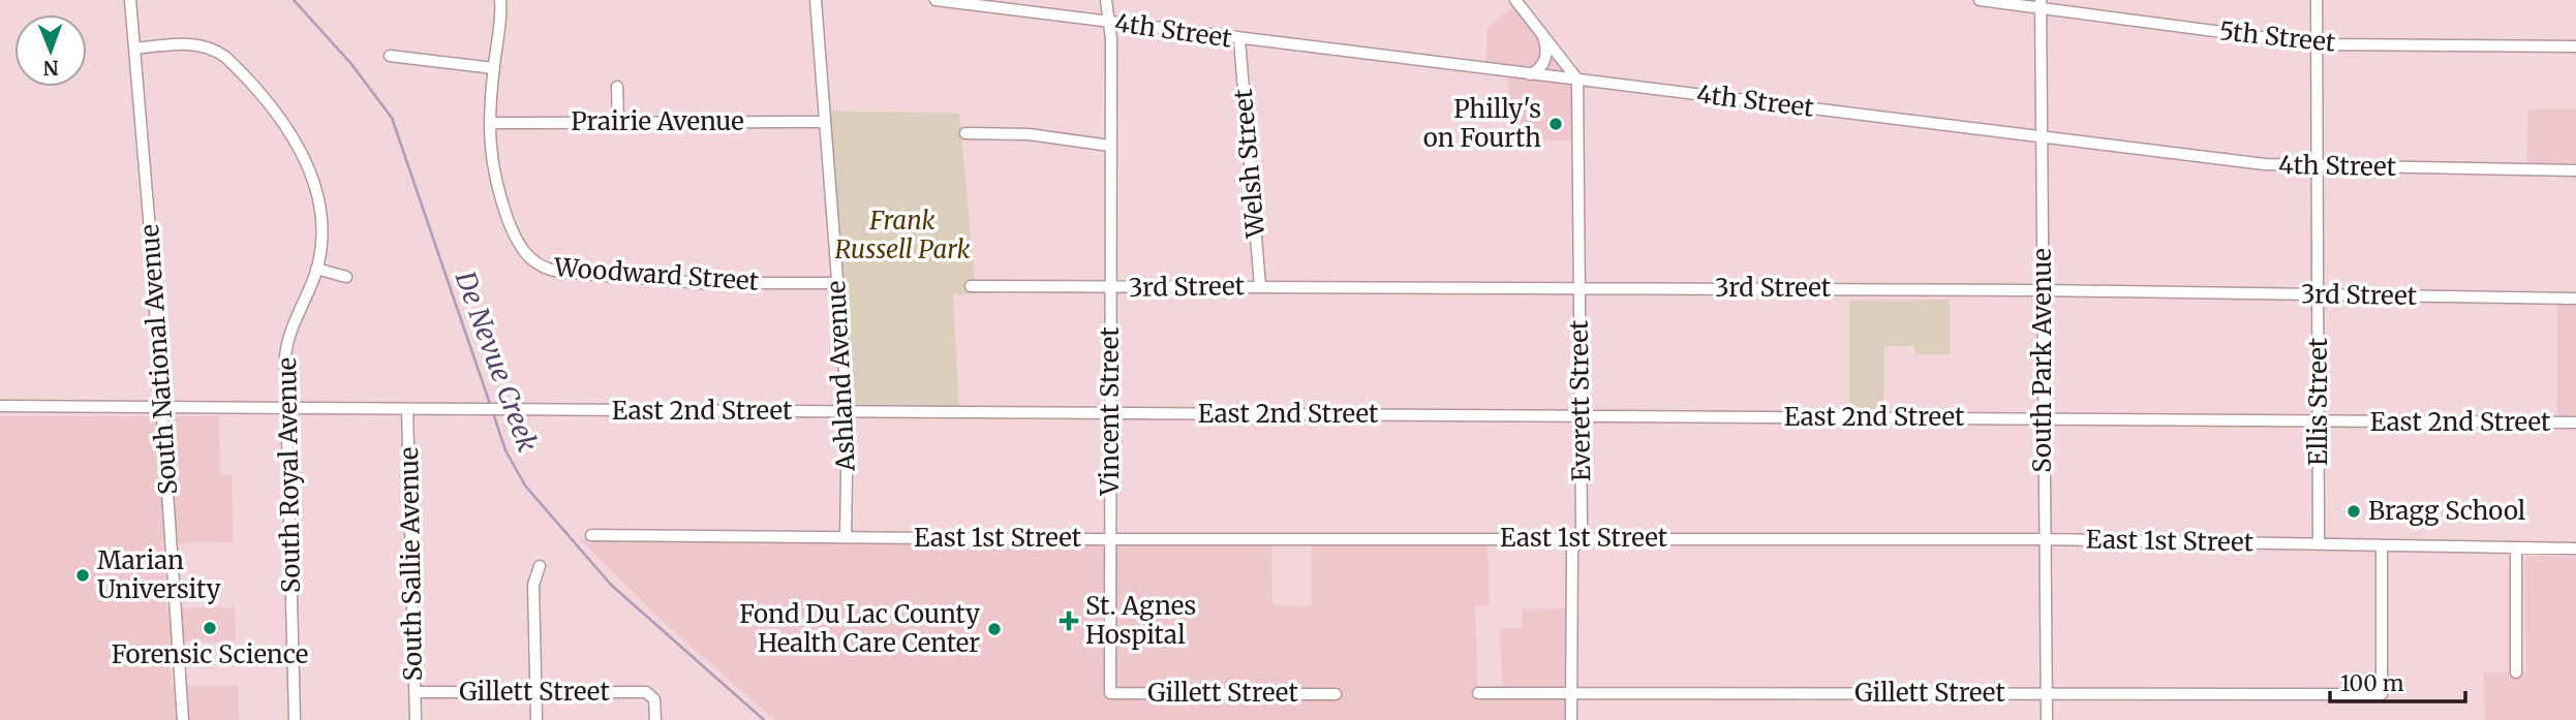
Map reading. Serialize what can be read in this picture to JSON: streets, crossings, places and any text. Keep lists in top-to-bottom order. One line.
{"streets":{"street":["4th Street","5th Street","Prairie Avenue","Welsh Street","Woodward Street","3rd Street","South National Avenue","South Park Avenue","Ashland Avenue","Everett Street","Ellis Street","East 2nd Street","Vincent Street","South Royal Avenue","East 1st Street","South Sallie Avenue","Gillett Street"]},"crossings":[["4th Street","Welsh Street"],["4th Street","South Park Avenue"],["4th Street","Everett Street"],["4th Street","Ellis Street"],["4th Street","Vincent Street"],["5th Street","South Park Avenue"],["5th Street","Ellis Street"],["Prairie Avenue","Woodward Street"],["Prairie Avenue","Ashland Avenue"],["Welsh Street","3rd Street"],["Woodward Street","Ashland Avenue"],["3rd Street","South Park Avenue"],["3rd Street","Everett Street"],["3rd Street","Ellis Street"],["3rd Street","Vincent Street"],["South National Avenue","East 2nd Street"],["South National Avenue","South Royal Avenue"],["South Park Avenue","East 2nd Street"],["South Park Avenue","East 1st Street"],["South Park Avenue","Gillett Street"],["Ashland Avenue","East 2nd Street"],["Ashland Avenue","East 1st Street"],["Everett Street","East 2nd Street"],["Everett Street","East 1st Street"],["Everett Street","Gillett Street"],["Ellis Street","East 2nd Street"],["Ellis Street","East 1st Street"],["East 2nd Street","Vincent Street"],["East 2nd Street","South Royal Avenue"],["East 2nd Street","South Sallie Avenue"],["Vincent Street","East 1st Street"],["Vincent Street","Gillett Street"],["East 1st Street","Gillett Street"],["South Sallie Avenue","Gillett Street"]],"water":["De Nevue Creek"],"parks":["Frank Russell Park"],"places":{"other":["Philly's on Fourth","Bragg School","Marian University","Forensic Science","Fond Du Lac County Health Care Center"],"health":["St. Agnes Hospital"]},"scale_bar":"100 m","north":"bottom"}
